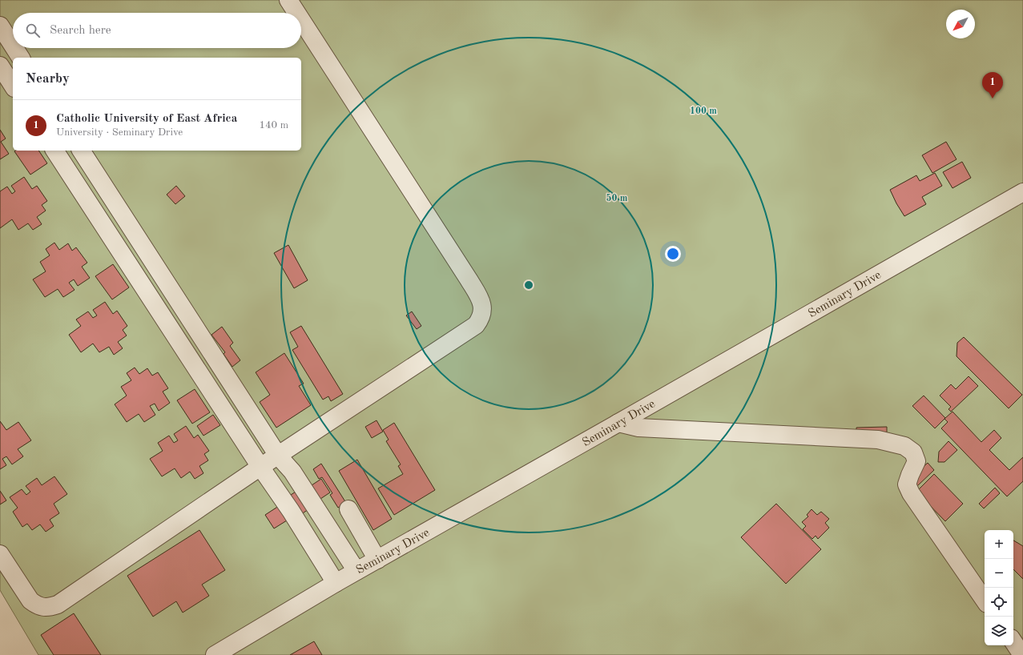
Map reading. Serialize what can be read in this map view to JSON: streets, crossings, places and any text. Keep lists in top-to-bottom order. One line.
{"streets":{"street":["Seminary Drive"]},"north":"bottom left","page":{"search":"Search here","heading":"Nearby","pins":"1","list":[{"mark":"1","name":"Catholic University of East Africa","note":"University · Seminary Drive","value":"140 m"}],"map_buttons":["+","−"]},"rings":["100 m","50 m"]}
